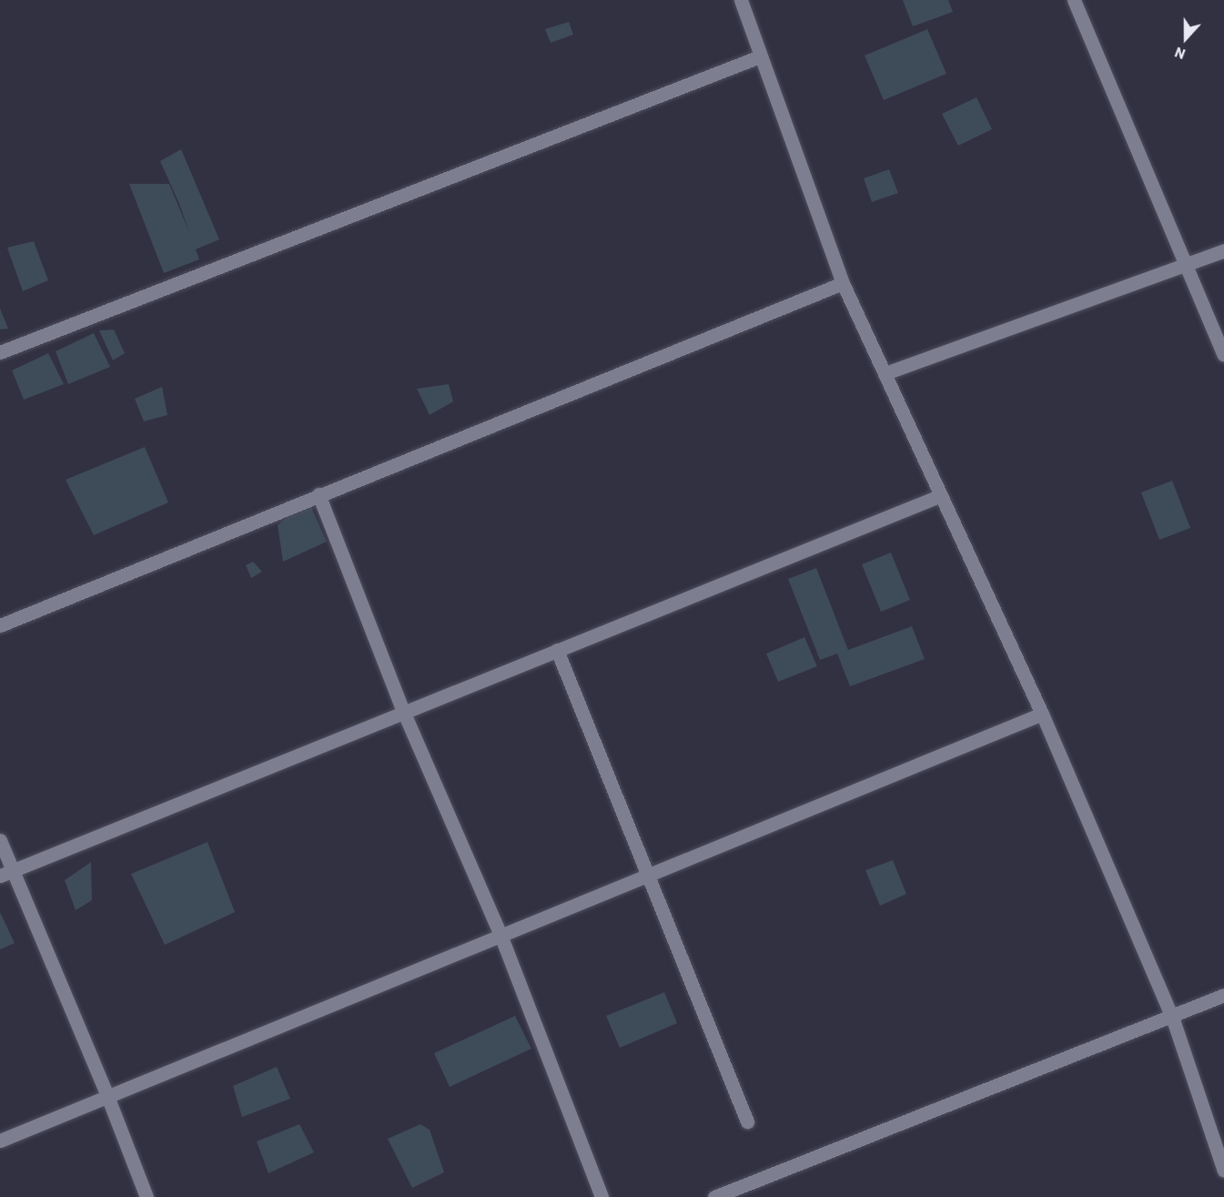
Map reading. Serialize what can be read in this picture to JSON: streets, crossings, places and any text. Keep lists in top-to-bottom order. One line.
{"north":"bottom"}
